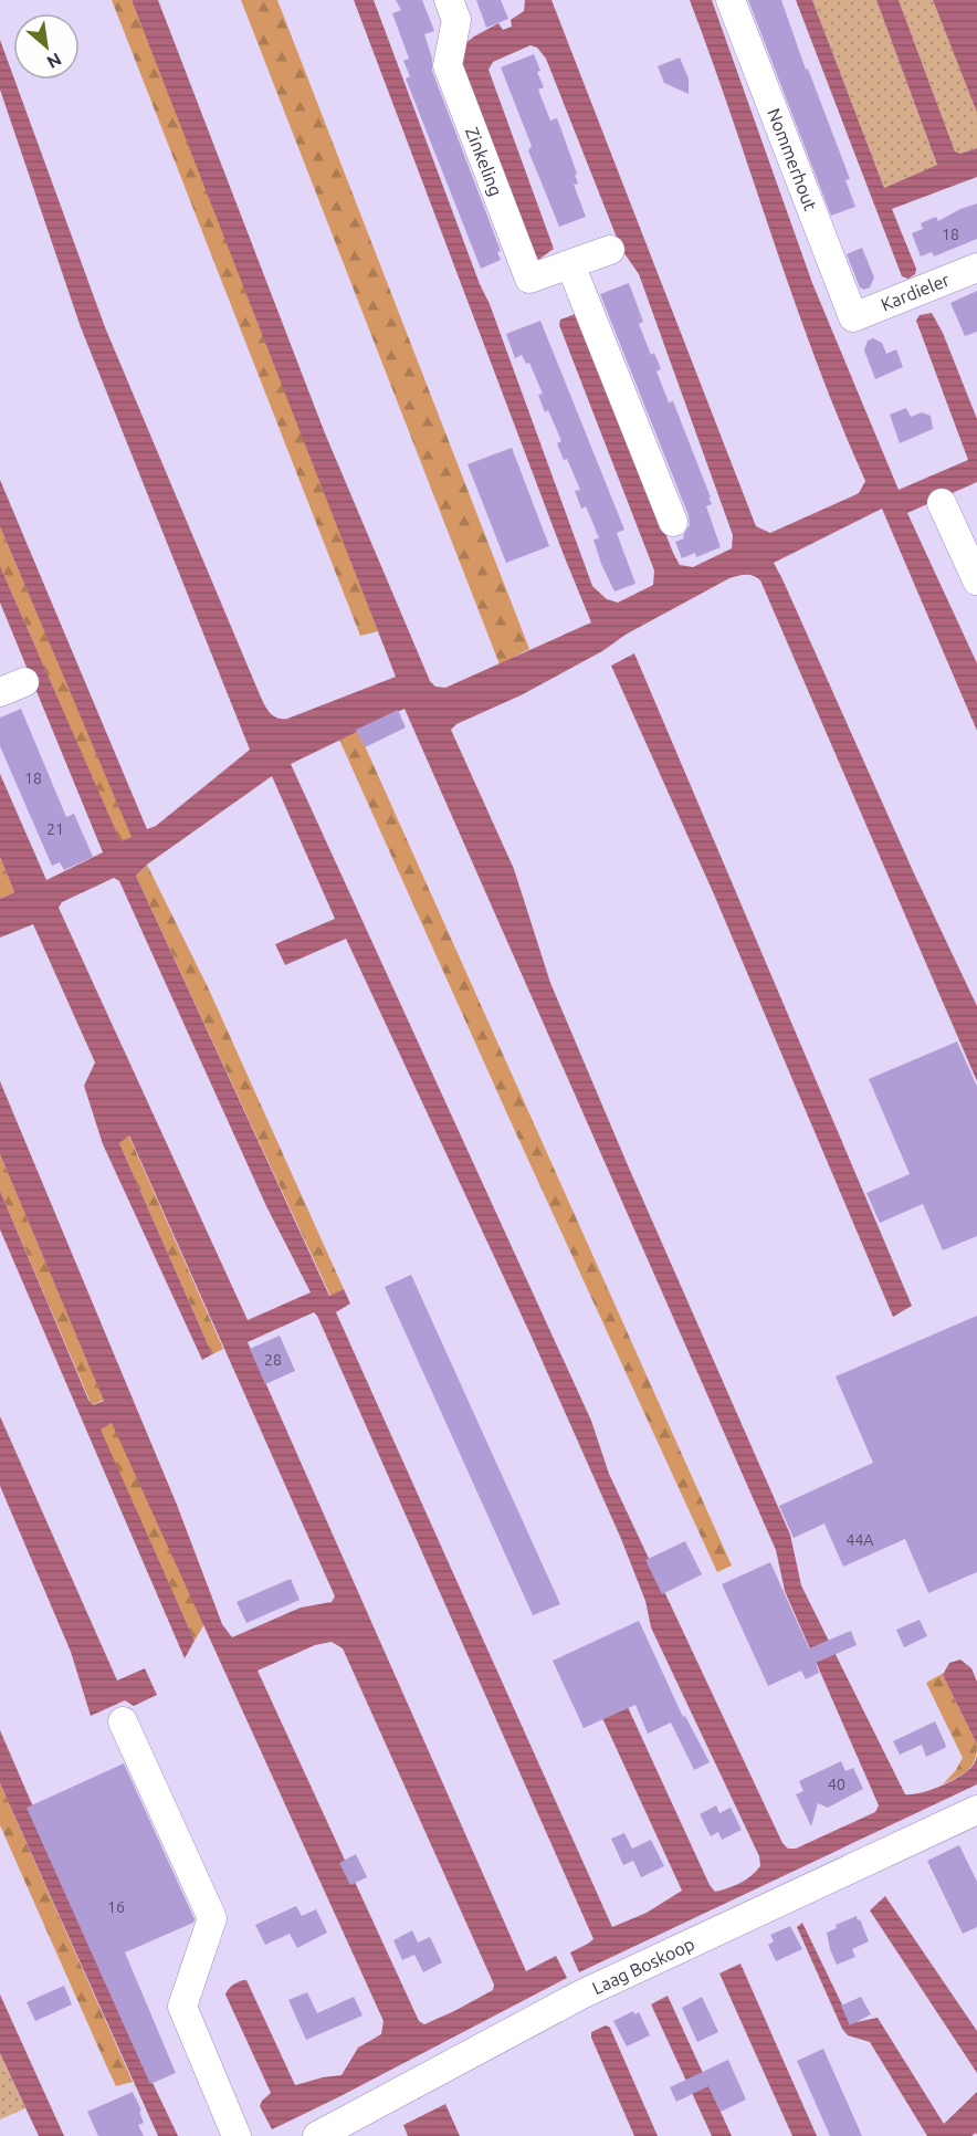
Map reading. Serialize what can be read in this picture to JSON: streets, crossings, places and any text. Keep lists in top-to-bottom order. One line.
{"streets":{"street":["Nommerhout","Zinkeling","Kardieler","Laag Boskoop"]},"crossings":[["Nommerhout","Kardieler"]],"house_numbers":["18","18","21","28","44A","40","16"],"north":"bottom right"}
